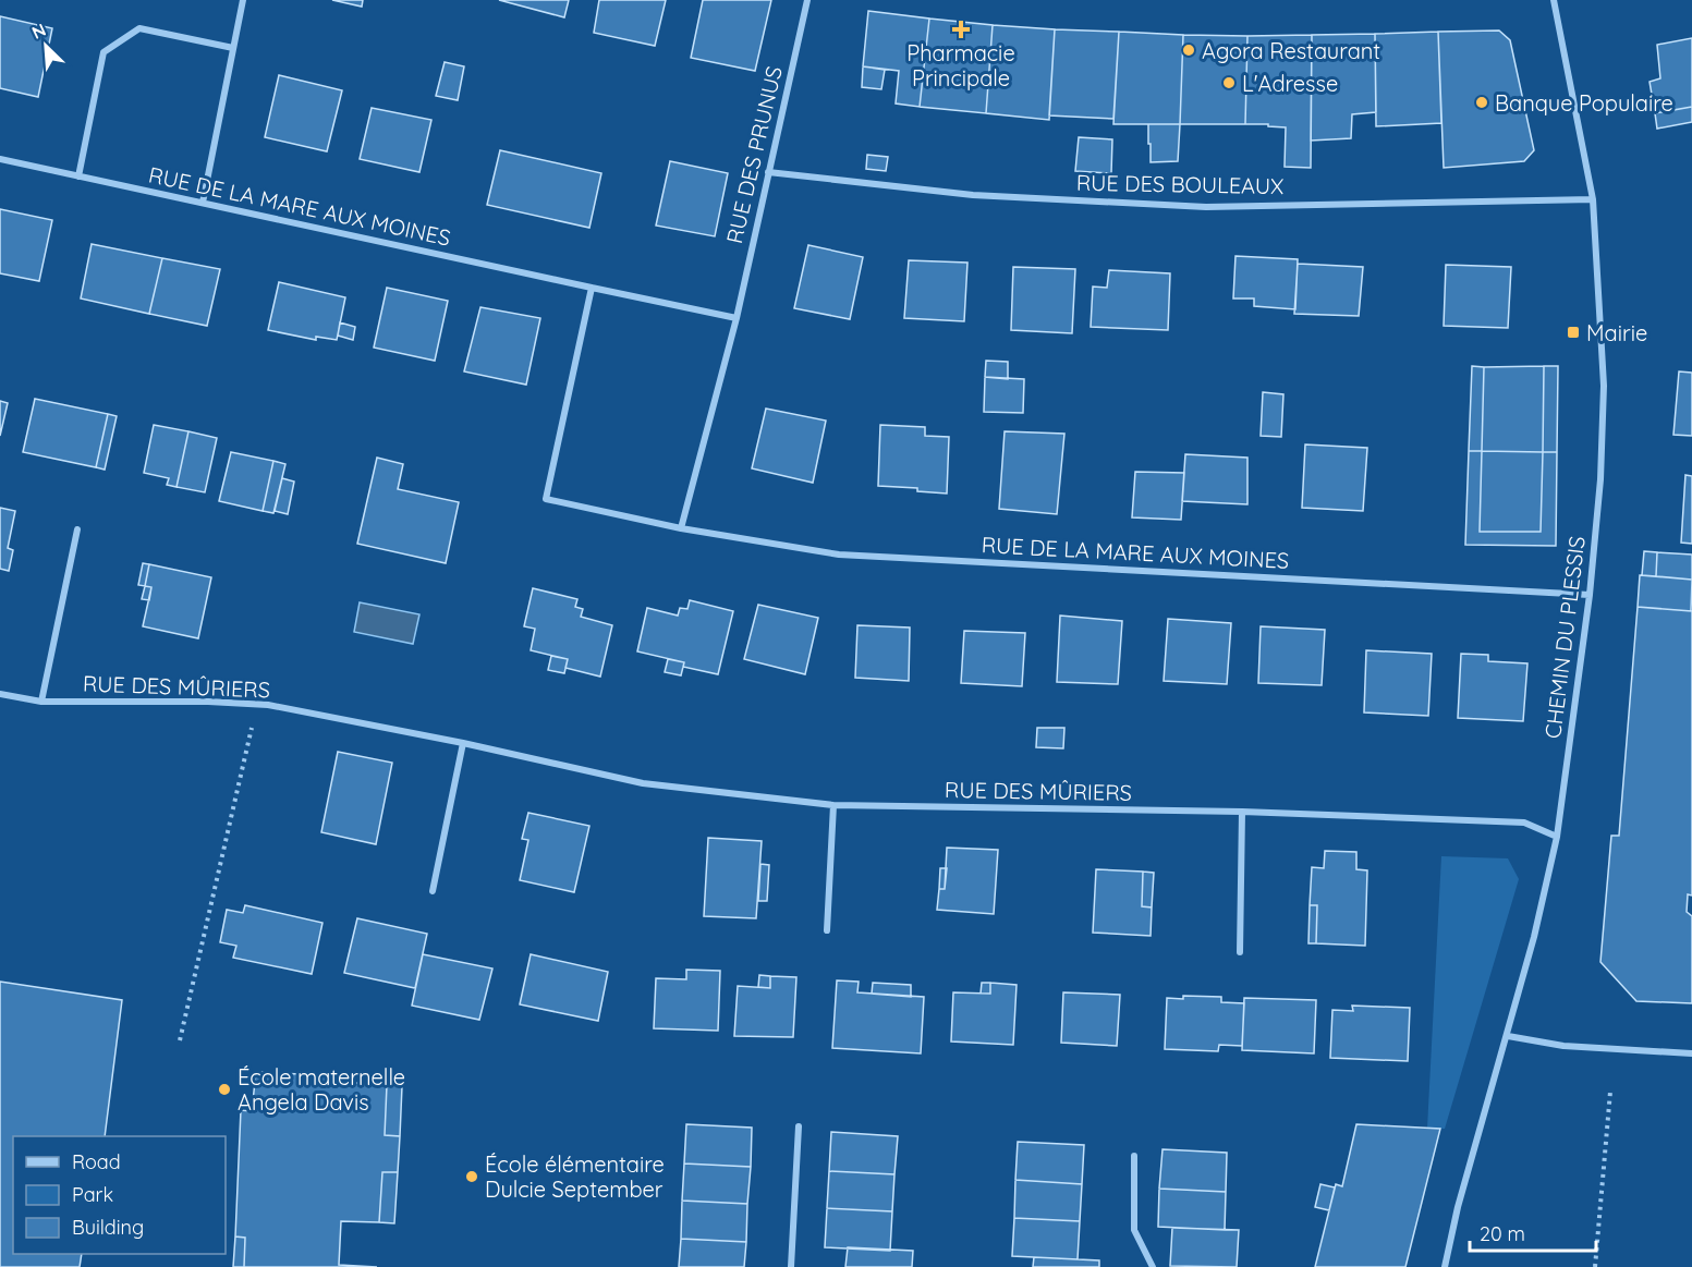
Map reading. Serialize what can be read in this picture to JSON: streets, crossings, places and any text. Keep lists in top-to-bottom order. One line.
{"streets":{"street":["RUE DES PRUNUS","RUE DES BOULEAUX","RUE DE LA MARE AUX MOINES","CHEMIN DU PLESSIS","RUE DES MÛRIERS"]},"crossings":[["RUE DES PRUNUS","RUE DES BOULEAUX"],["RUE DES PRUNUS","RUE DE LA MARE AUX MOINES"],["RUE DES BOULEAUX","CHEMIN DU PLESSIS"],["RUE DE LA MARE AUX MOINES","CHEMIN DU PLESSIS"],["CHEMIN DU PLESSIS","RUE DES MÛRIERS"]],"places":{"health":["Pharmacie Principale"],"other":["Agora Restaurant","L'Adresse","Banque Populaire","École maternelle Angela Davis","École élémentaire Dulcie September"],"transit":["Mairie"]},"legend":["Road","Park","Building"],"scale_bar":"20 m","north":"top left"}
